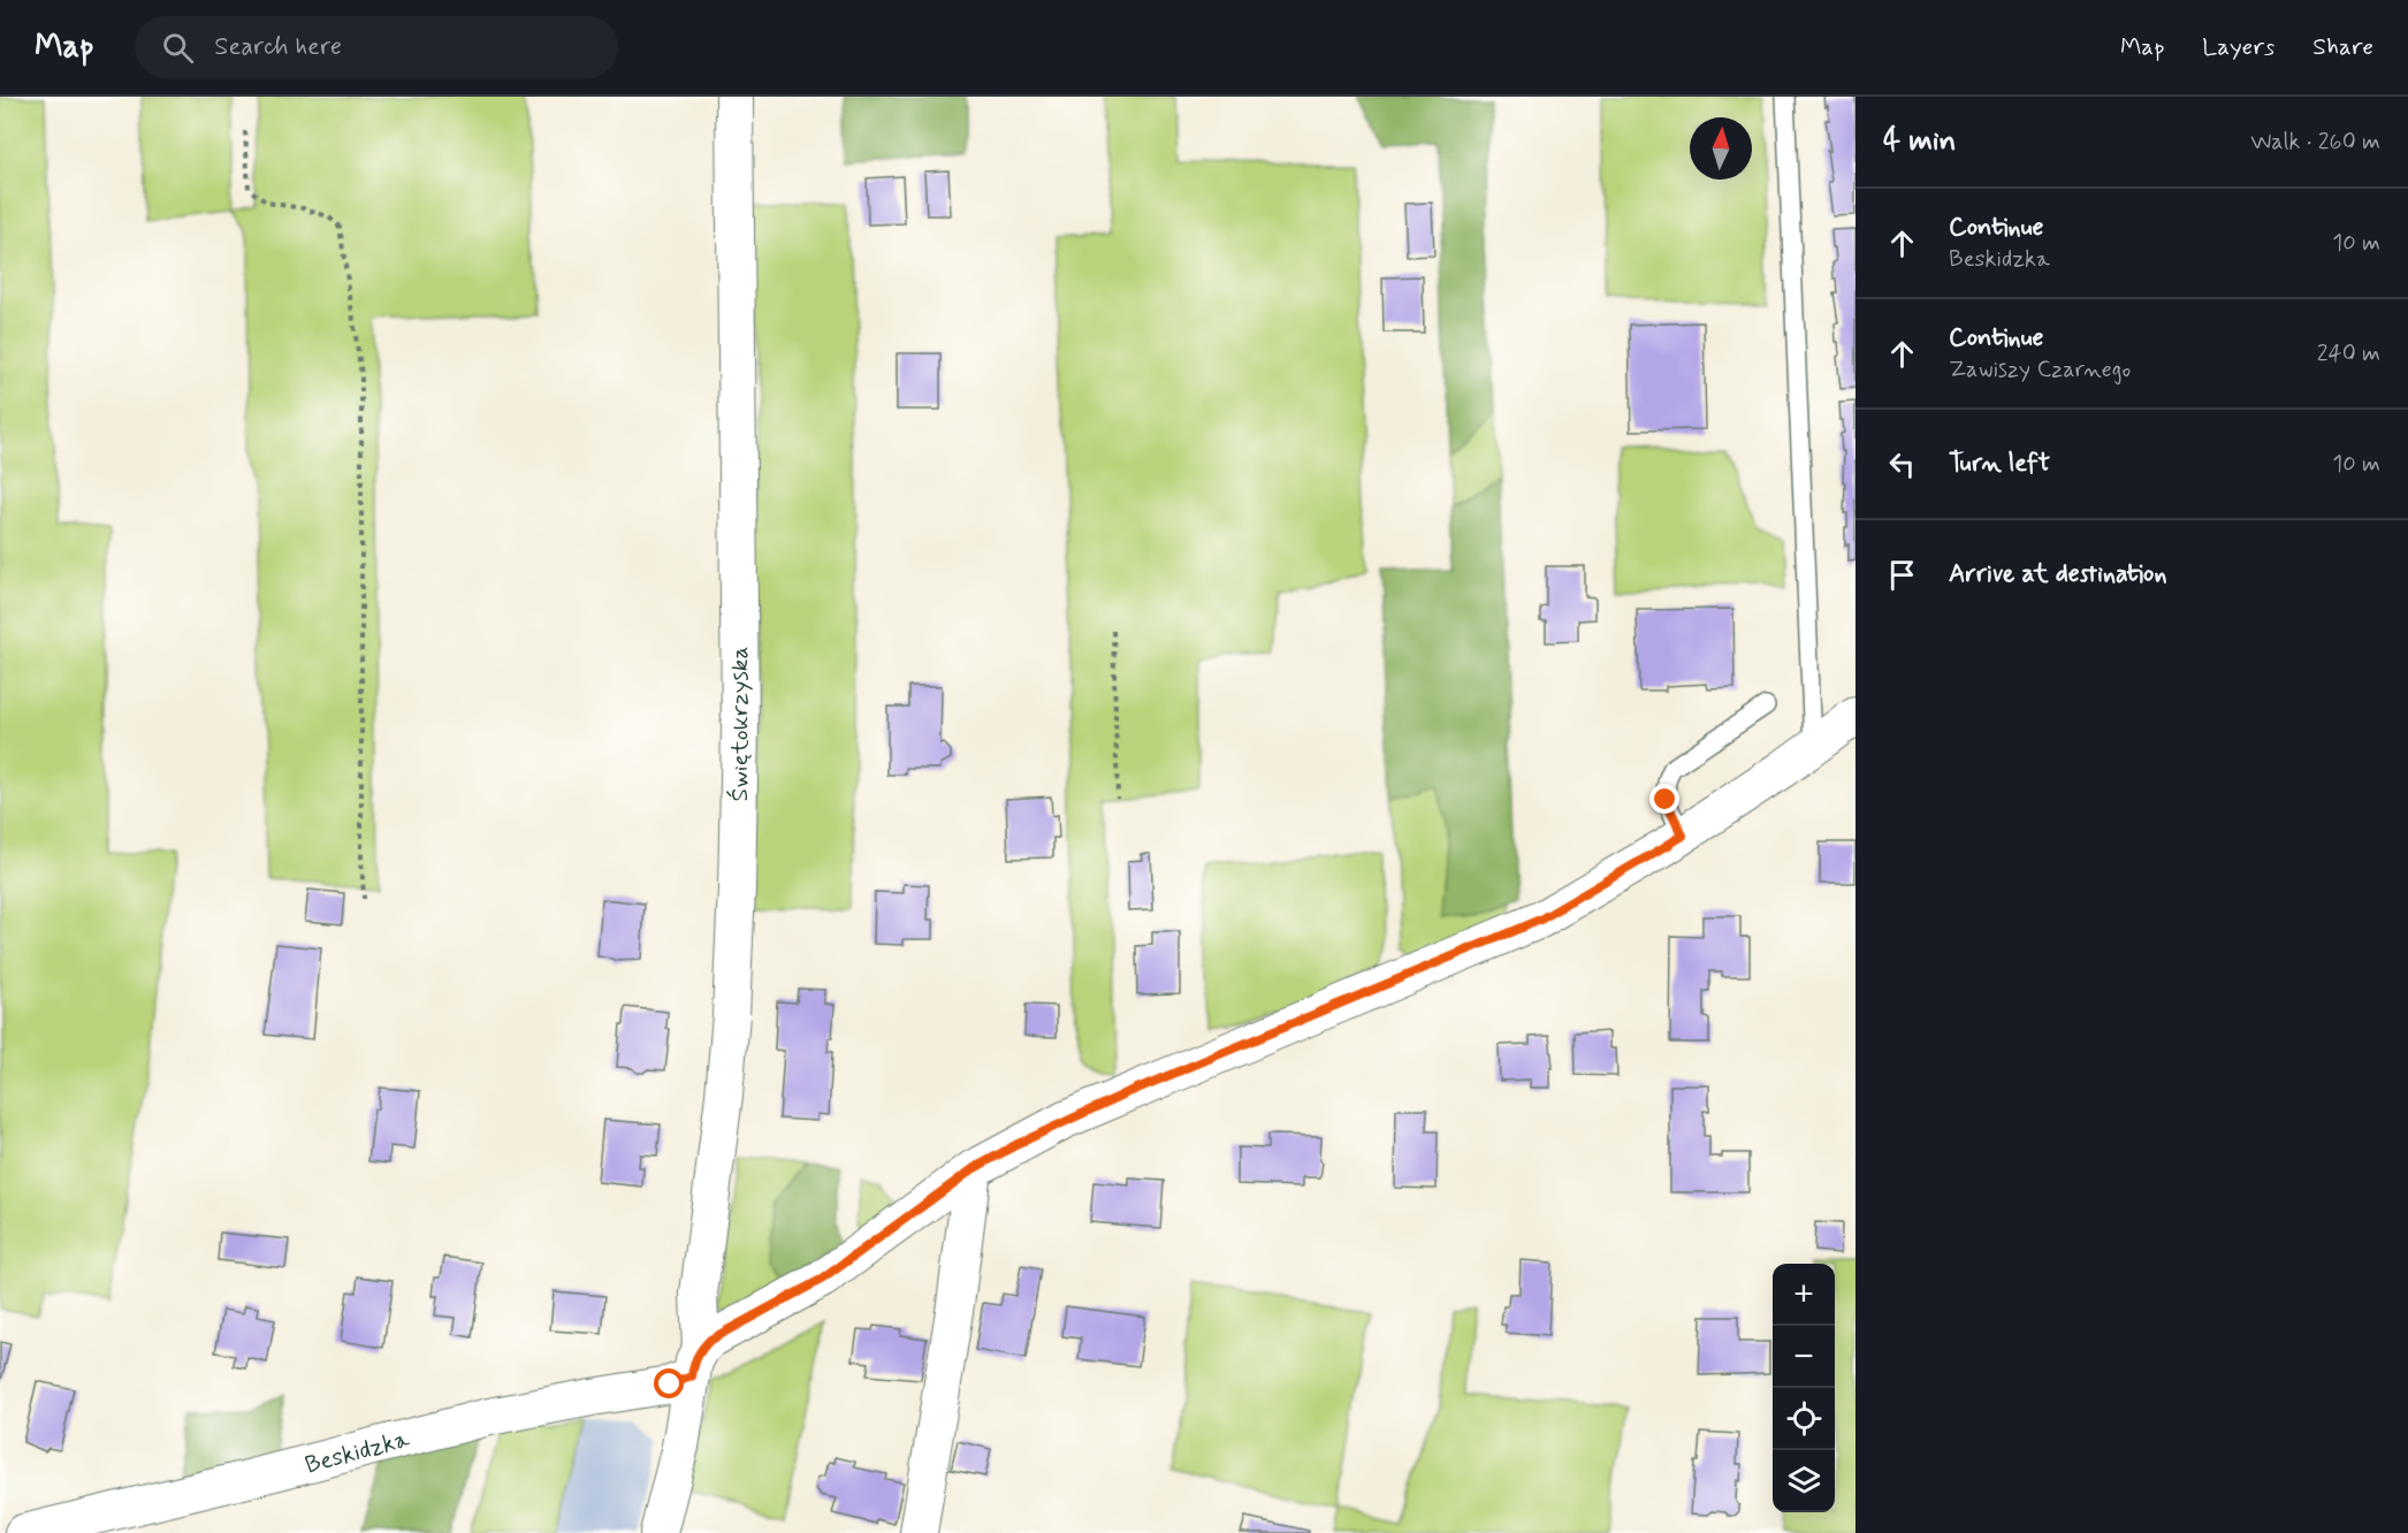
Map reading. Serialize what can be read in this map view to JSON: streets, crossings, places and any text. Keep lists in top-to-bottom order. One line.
{"streets":{"street":["Świętokrzyska","Beskidzka"]},"crossings":[["Świętokrzyska","Beskidzka"]],"north":"top","page":{"header":"Map","search":"Search here","nav":["Map","Layers","Share"],"heading":["4 min","Walk · 260 m"],"list":[["Continue","Beskidzka","10 m"],["Continue","Zawiszy Czarnego","240 m"],["Turn left","10 m"],"Arrive at destination"],"map_buttons":["+","−"]}}
